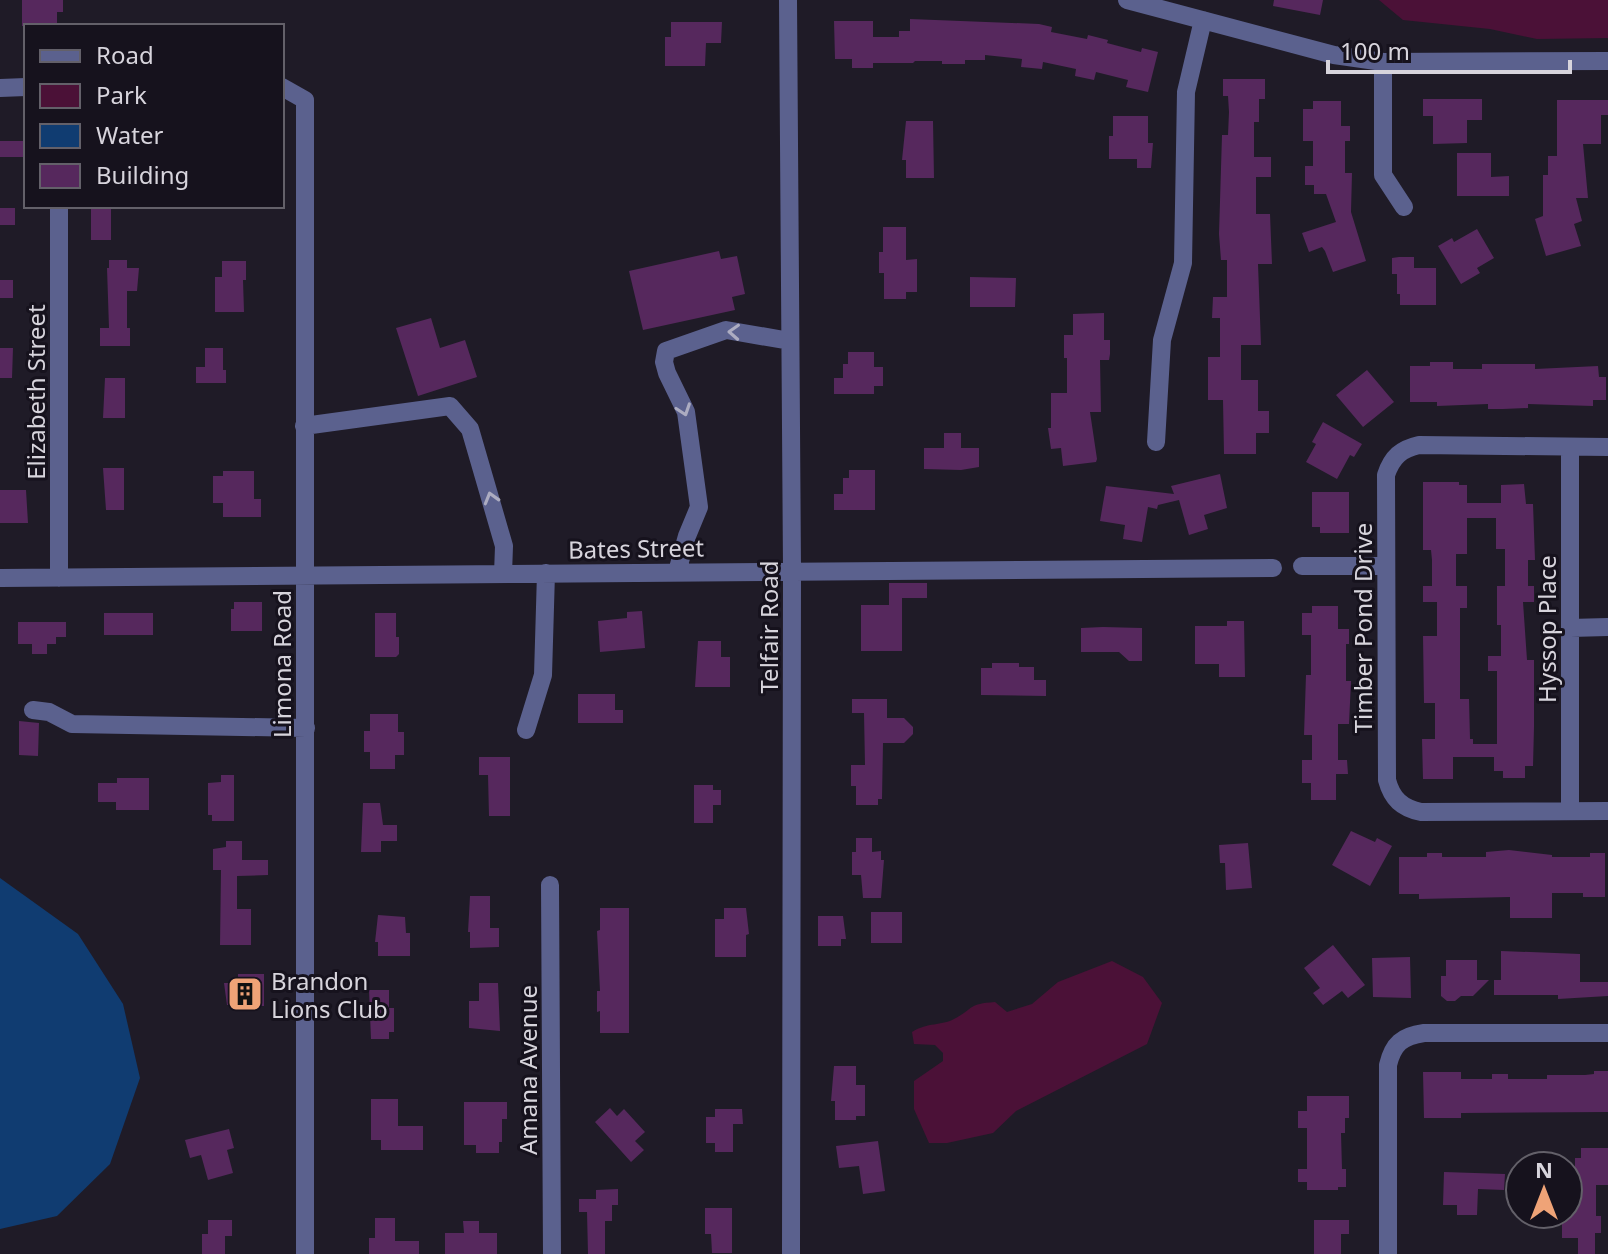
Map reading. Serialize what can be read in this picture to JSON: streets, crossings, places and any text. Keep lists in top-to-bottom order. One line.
{"streets":{"street":["Elizabeth Street","Bates Street","Telfair Road","Timber Pond Drive","Hyssop Place","Limona Road","Amana Avenue"]},"crossings":[["Elizabeth Street","Bates Street"],["Bates Street","Telfair Road"],["Bates Street","Limona Road"],["Timber Pond Drive","Hyssop Place"]],"places":{"building":["Brandon Lions Club"]},"legend":["Road","Park","Water","Building"],"scale_bar":"100 m","north":"top"}
